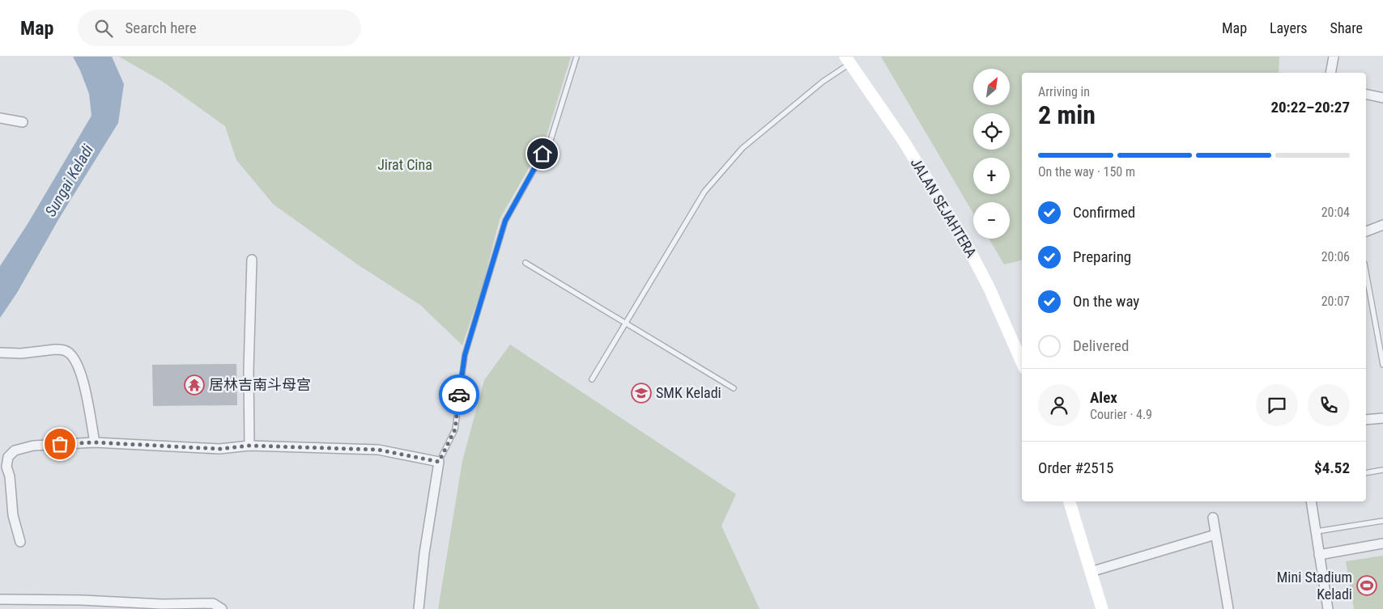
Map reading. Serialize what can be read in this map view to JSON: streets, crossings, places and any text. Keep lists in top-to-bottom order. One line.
{"streets":{"street":["JALAN SEJAHTERA"]},"water":["Sungai Keladi"],"parks":["Jirat Cina"],"places":{"temple":["居林吉南斗母宫"],"school or university":["SMK Keladi"],"sports":["Mini Stadium Keladi"]},"north":"top right","page":{"header":"Map","search":"Search here","nav":["Map","Layers","Share"],"map_buttons":["+","−"],"heading":["2 min","Arriving in","20:22–20:27"],"panel":["Alex","Courier · 4.9","Order #2515","$4.52"],"bar":"On the way · 150 m","list":[["Confirmed","20:04"],["Preparing","20:06"],["On the way","20:07"],"Delivered"]}}
